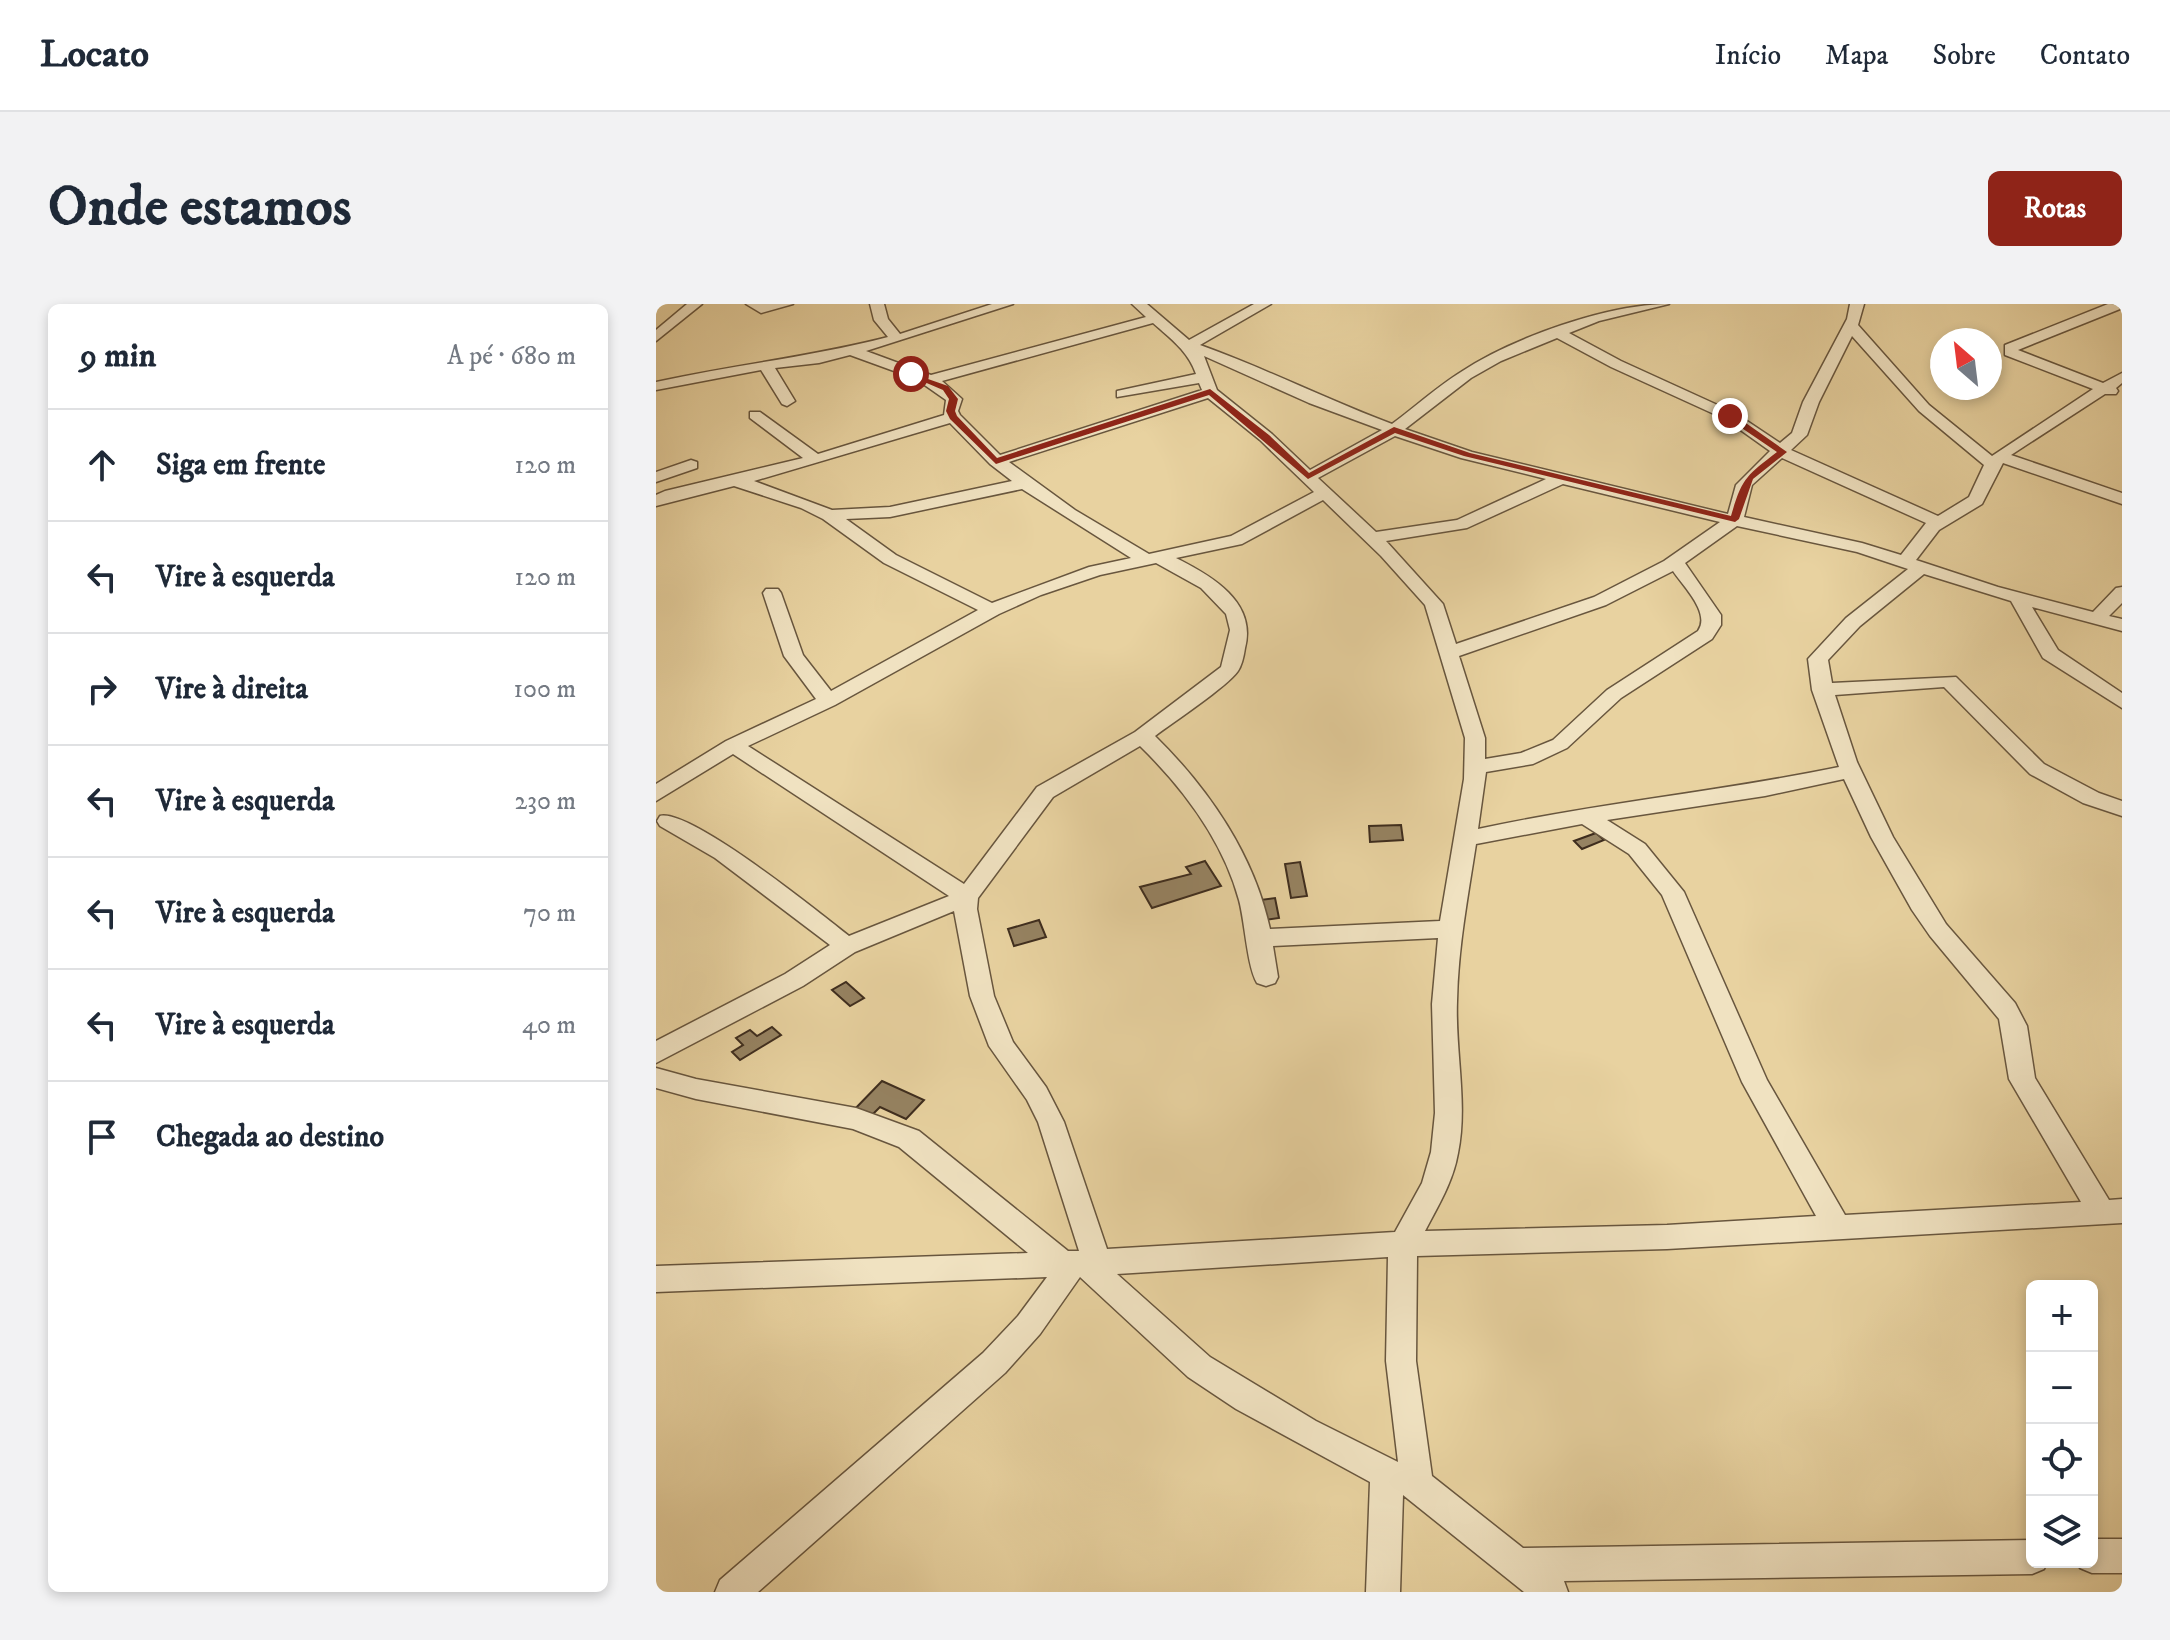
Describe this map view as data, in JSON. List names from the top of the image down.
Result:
{
  "north": "top left",
  "page": {
    "header": "Locato",
    "nav": [
      "Início",
      "Mapa",
      "Sobre",
      "Contato"
    ],
    "buttons": "Rotas",
    "title": "Onde estamos",
    "heading": ["9 min", "A pé · 680 m"],
    "list": [
      ["Siga em frente", "120 m"],
      ["Vire à esquerda", "120 m"],
      ["Vire à direita", "100 m"],
      ["Vire à esquerda", "230 m"],
      ["Vire à esquerda", "70 m"],
      ["Vire à esquerda", "40 m"],
      "Chegada ao destino"
    ],
    "map_buttons": ["+", "−"]
  }
}
